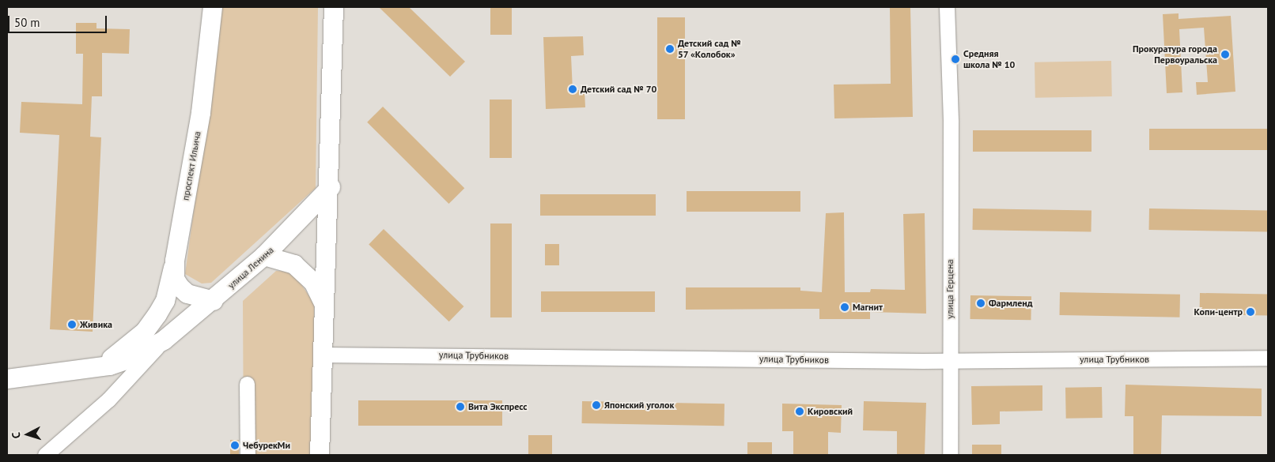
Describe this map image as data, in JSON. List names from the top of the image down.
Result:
{
  "streets": {
    "main road": ["проспект Ильича", "улица Ленина"],
    "street": ["улица Герцена", "улица Трубников"]
  },
  "crossings": [
    ["проспект Ильича", "улица Ленина"],
    ["улица Герцена", "улица Трубников"]
  ],
  "places": [
    "Детский сад № 57 «Колобок»",
    "Прокуратура города Первоуральска",
    "Средняя школа № 10",
    "Детский сад № 70",
    "Фармленд",
    "Магнит",
    "Копи-центр",
    "Живика",
    "Японский уголок",
    "Вита Экспресс",
    "Кировский",
    "ЧебурекМи"
  ],
  "scale_bar": "50 m",
  "north": "left"
}
